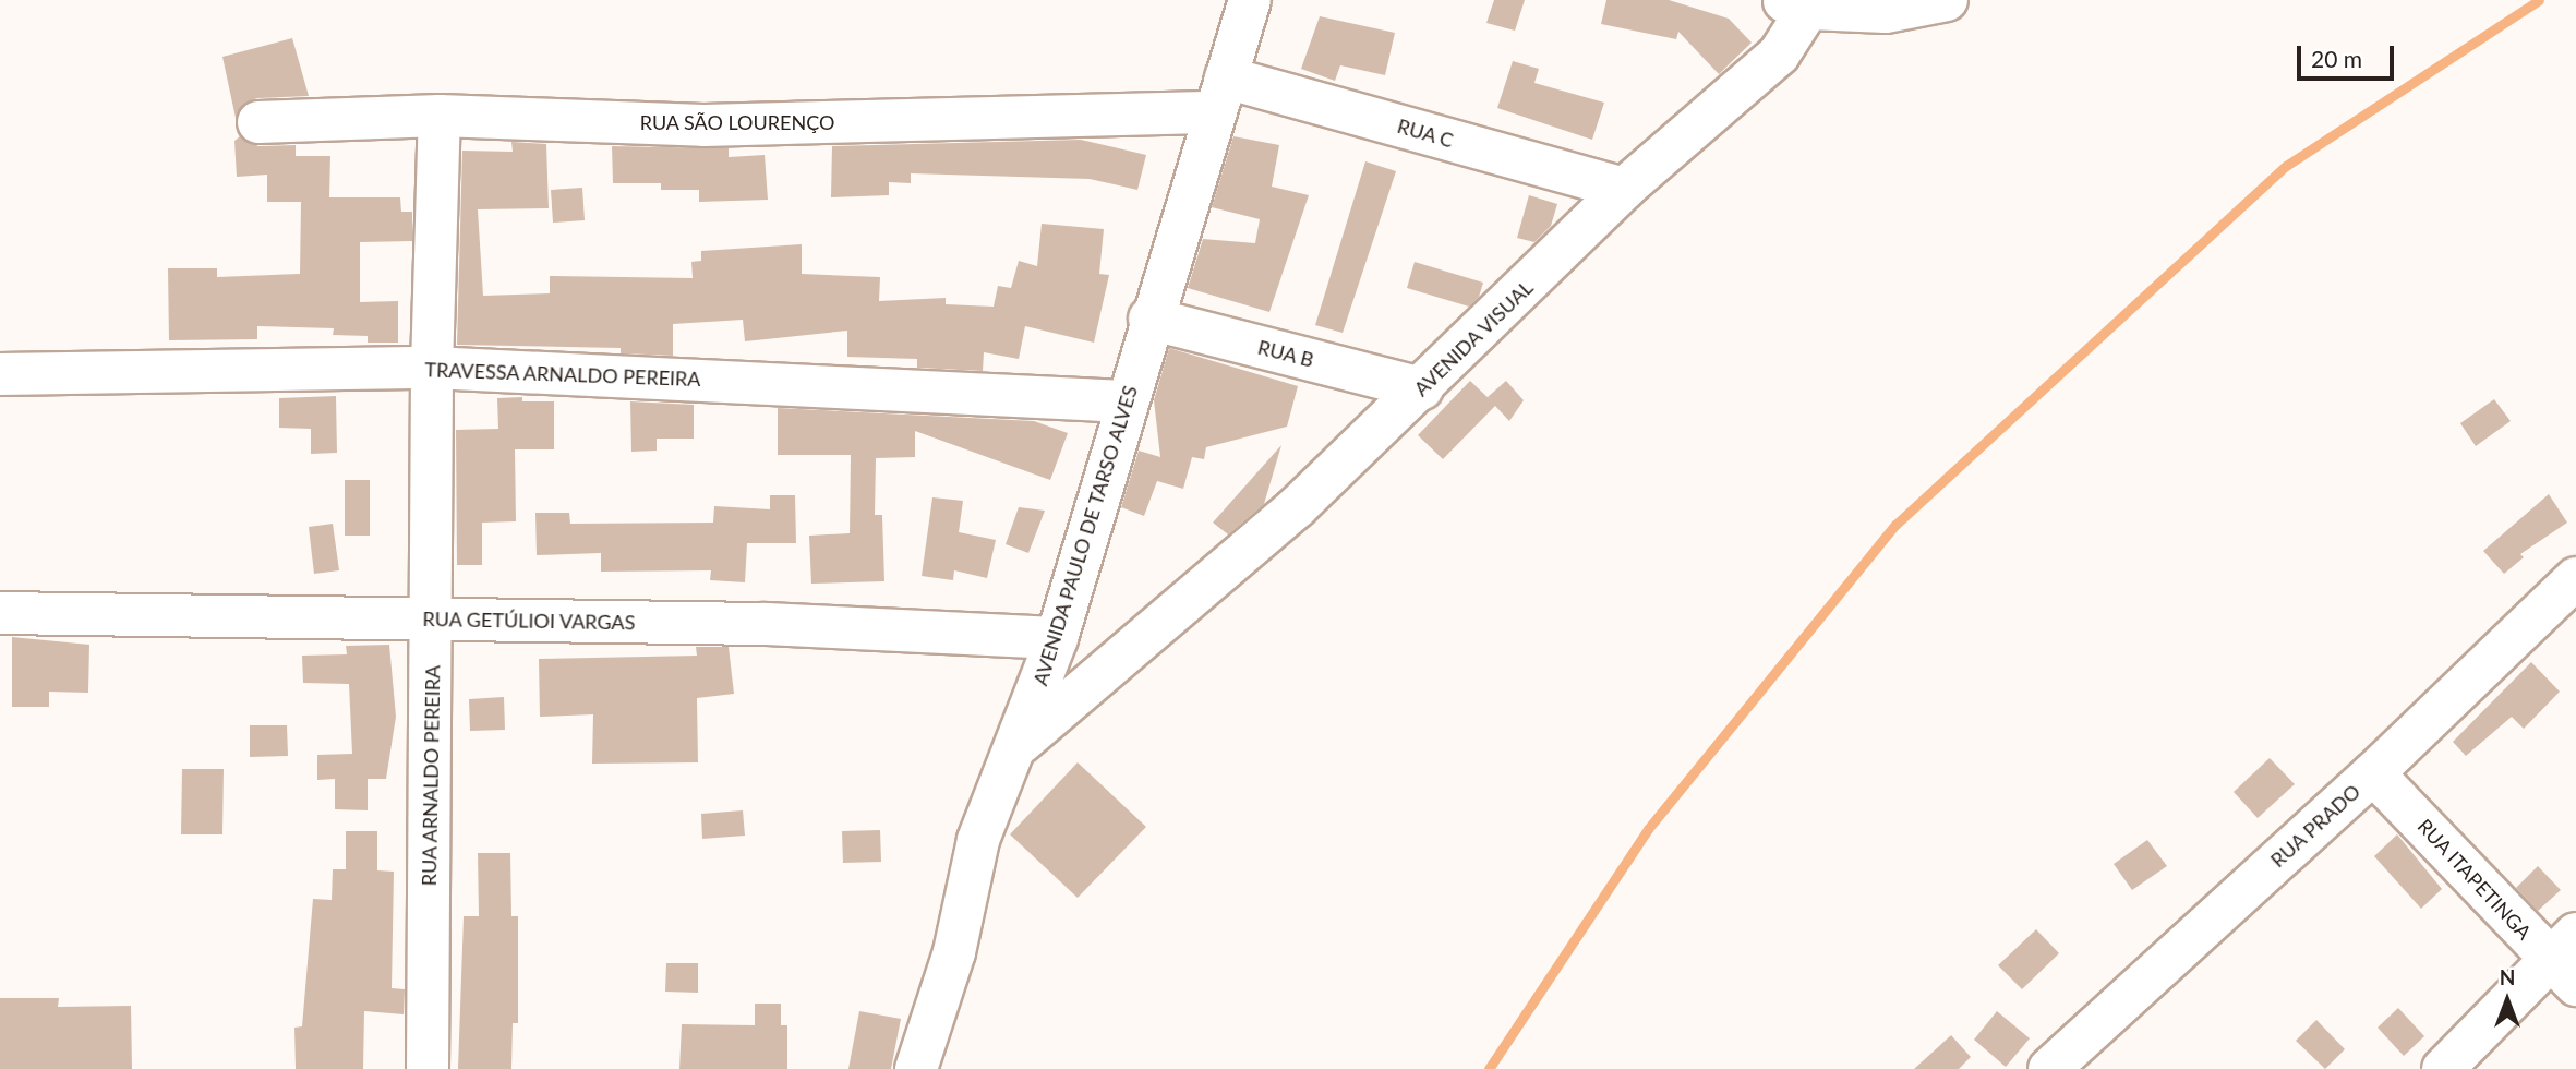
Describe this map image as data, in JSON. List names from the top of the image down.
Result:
{
  "streets": {
    "street": [
      "RUA SÃO LOURENÇO",
      "RUA C",
      "AVENIDA VISUAL",
      "RUA B",
      "TRAVESSA ARNALDO PEREIRA",
      "AVENIDA PAULO DE TARSO ALVES",
      "RUA GETÚLIOI VARGAS",
      "RUA ARNALDO PEREIRA",
      "RUA PRADO",
      "RUA ITAPETINGA"
    ]
  },
  "crossings": [
    ["RUA SÃO LOURENÇO", "RUA C"],
    ["RUA SÃO LOURENÇO", "AVENIDA PAULO DE TARSO ALVES"],
    ["RUA SÃO LOURENÇO", "RUA ARNALDO PEREIRA"],
    ["RUA C", "AVENIDA VISUAL"],
    ["RUA C", "AVENIDA PAULO DE TARSO ALVES"],
    ["AVENIDA VISUAL", "RUA B"],
    ["AVENIDA VISUAL", "AVENIDA PAULO DE TARSO ALVES"],
    ["RUA B", "AVENIDA PAULO DE TARSO ALVES"],
    ["TRAVESSA ARNALDO PEREIRA", "AVENIDA PAULO DE TARSO ALVES"],
    ["TRAVESSA ARNALDO PEREIRA", "RUA ARNALDO PEREIRA"],
    ["AVENIDA PAULO DE TARSO ALVES", "RUA GETÚLIOI VARGAS"],
    ["RUA GETÚLIOI VARGAS", "RUA ARNALDO PEREIRA"],
    ["RUA PRADO", "RUA ITAPETINGA"]
  ],
  "scale_bar": "20 m",
  "north": "top"
}
